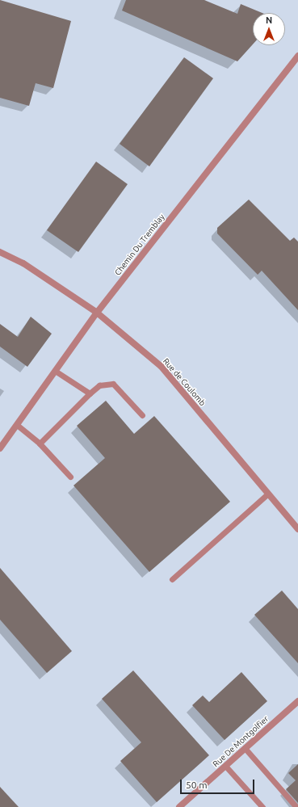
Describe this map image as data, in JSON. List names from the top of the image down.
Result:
{
  "streets": {
    "street": ["Chemin Du Tremblay", "Rue de Coulomb", "Rue De Montgolfier"]
  },
  "crossings": [
    ["Chemin Du Tremblay", "Rue de Coulomb"]
  ],
  "scale_bar": "50 m",
  "north": "top"
}
